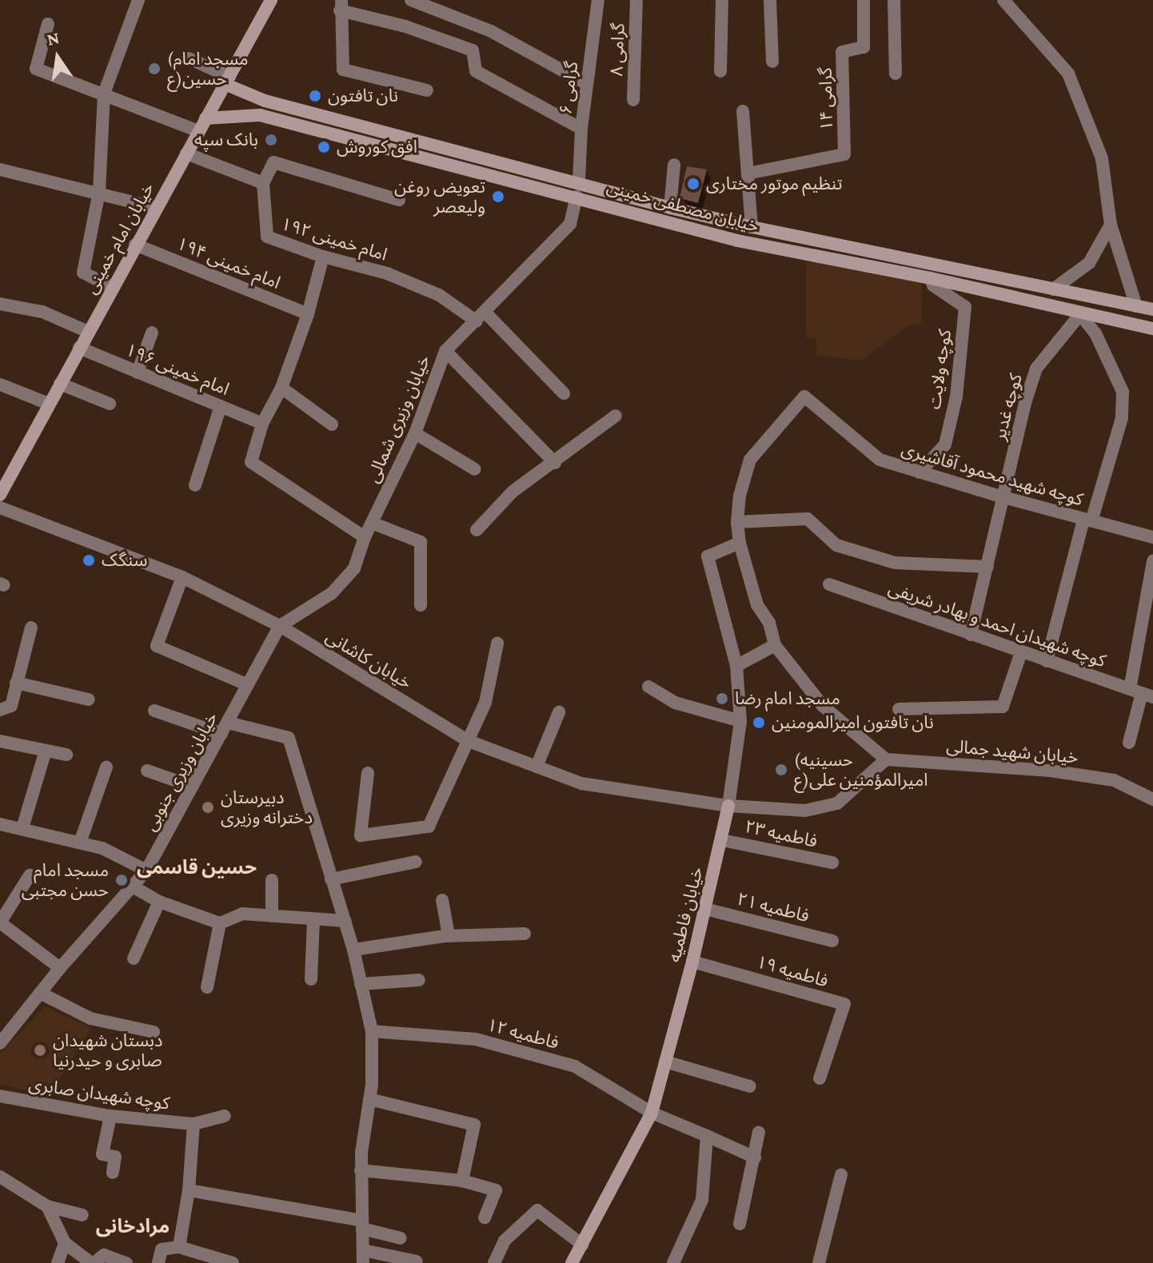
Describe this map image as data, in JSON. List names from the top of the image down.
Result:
{
  "streets": {
    "main road": ["خیابان مصطفی خمینی", "خیابان امام خمینی", "خیابان فاطمیه"],
    "street": [
      "گرامی ۸",
      "گرامی ۶",
      "گرامی ۱۴",
      "امام خمینی ۱۹۲",
      "امام خمینی ۱۹۴",
      "امام خمینی ۱۹۶",
      "کوچه ولایت",
      "کوچه غدیر",
      "خیابان وزیری شمالی",
      "کوچه شهید محمود آقاشیری",
      "کوچه شهیدان احمد و بهادر شریفی",
      "خیابان کاشانی",
      "خیابان شهید جمالی",
      "خیابان وزیری جنوبی",
      "فاطمیه ۲۳",
      "فاطمیه ۲۱",
      "فاطمیه ۱۹",
      "فاطمیه ۱۲",
      "کوچه شهیدان صابری"
    ]
  },
  "crossings": [
    ["گرامی ۶", "خیابان مصطفی خمینی"],
    ["خیابان مصطفی خمینی", "خیابان امام خمینی"],
    ["خیابان مصطفی خمینی", "کوچه ولایت"],
    ["خیابان مصطفی خمینی", "کوچه غدیر"],
    ["خیابان مصطفی خمینی", "خیابان وزیری شمالی"],
    ["خیابان امام خمینی", "امام خمینی ۱۹۴"],
    ["خیابان امام خمینی", "امام خمینی ۱۹۶"],
    ["امام خمینی ۱۹۲", "خیابان وزیری شمالی"],
    ["کوچه ولایت", "کوچه شهید محمود آقاشیری"],
    ["کوچه غدیر", "کوچه شهید محمود آقاشیری"],
    ["کوچه غدیر", "کوچه شهیدان احمد و بهادر شریفی"],
    ["خیابان وزیری شمالی", "خیابان کاشانی"],
    ["خیابان وزیری شمالی", "خیابان وزیری جنوبی"],
    ["خیابان کاشانی", "خیابان وزیری جنوبی"],
    ["خیابان کاشانی", "خیابان فاطمیه"],
    ["فاطمیه ۲۳", "خیابان فاطمیه"],
    ["فاطمیه ۲۱", "خیابان فاطمیه"],
    ["خیابان فاطمیه", "فاطمیه ۱۹"],
    ["خیابان فاطمیه", "فاطمیه ۱۲"]
  ],
  "districts": ["حسین قاسمی", "مرادخانی"],
  "places": [
    "(مسجد امام حسین(ع",
    "نان تافتون",
    "بانک سپه",
    "افق کوروش",
    "تنظیم موتور مختاری",
    "تعویض روغن ولیعصر",
    "سنگک",
    "مسجد امام رضا",
    "نان تافتون امیرالمومنین",
    "(حسینیه امیرالمؤمنین علی(ع",
    "دبیرستان دخترانه وزیری",
    "مسجد امام حسن مجتبی",
    "دبستان شهیدان صابری و حیدرنیا"
  ],
  "north": "top"
}
